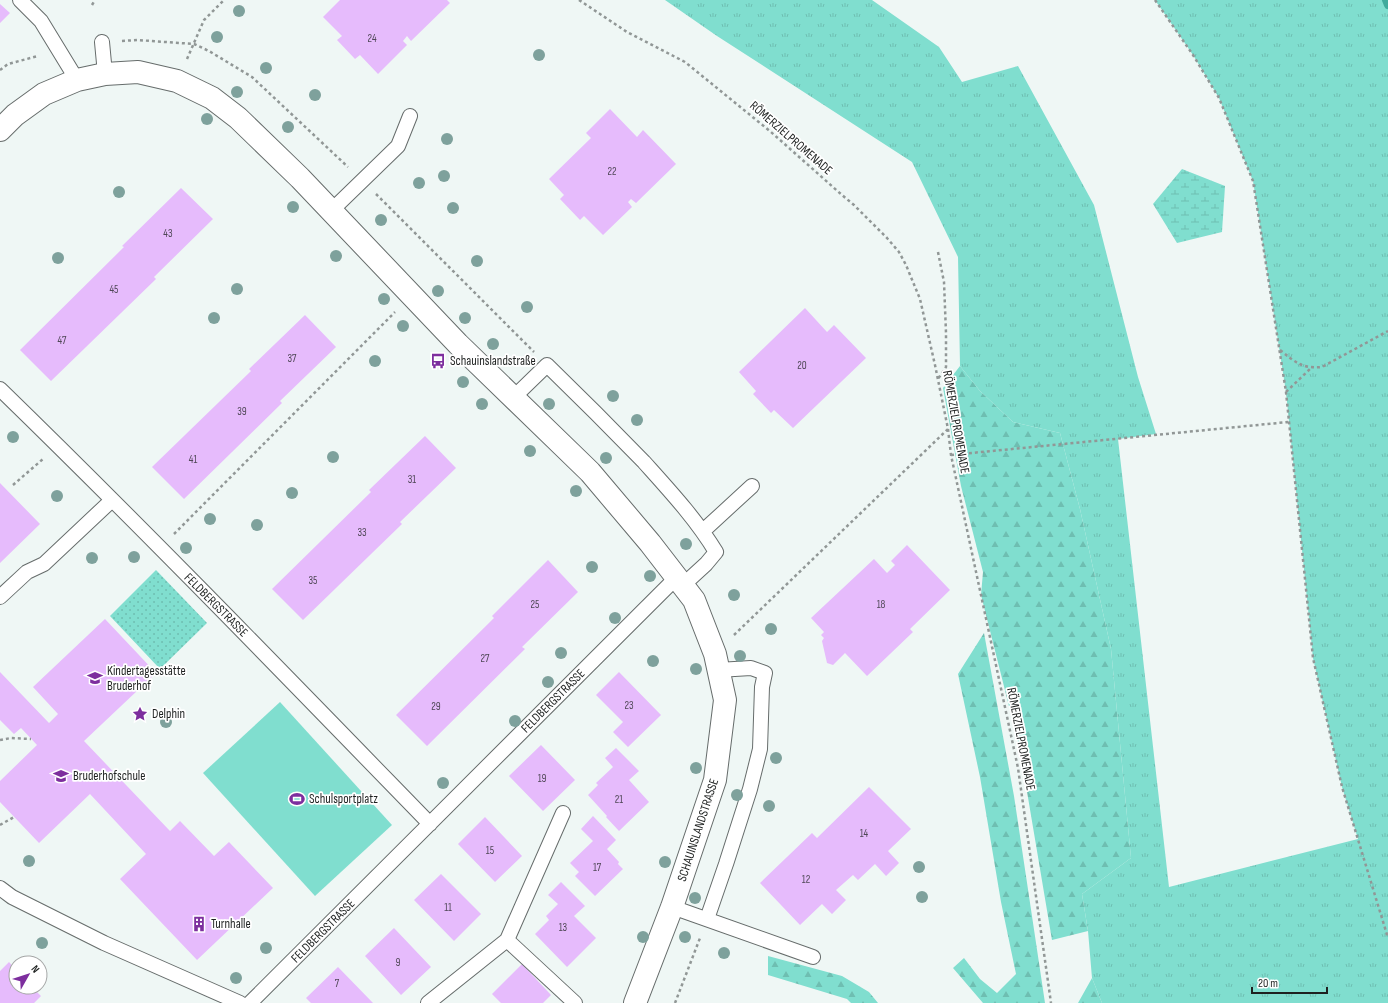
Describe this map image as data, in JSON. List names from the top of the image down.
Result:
{
  "streets": {
    "street": ["SCHAUINSLANDSTRASSE"],
    "lane": ["FELDBERGSTRASSE"],
    "path": ["RÖMERZIELPROMENADE"]
  },
  "crossings": [
    ["FELDBERGSTRASSE", "SCHAUINSLANDSTRASSE"]
  ],
  "places": {
    "bus stop": ["Schauinslandstraße"],
    "school or university": ["Kindertagesstätte Bruderhof", "Bruderhofschule"],
    "place": ["Delphin"],
    "sports": ["Schulsportplatz"],
    "building": ["Turnhalle"]
  },
  "house_numbers": [
    "24",
    "22",
    "43",
    "45",
    "47",
    "37",
    "20",
    "39",
    "41",
    "31",
    "33",
    "35",
    "25",
    "18",
    "27",
    "23",
    "29",
    "19",
    "21",
    "14",
    "15",
    "17",
    "12",
    "11",
    "13",
    "9",
    "7"
  ],
  "scale_bar": "20 m",
  "north": "top right"
}
